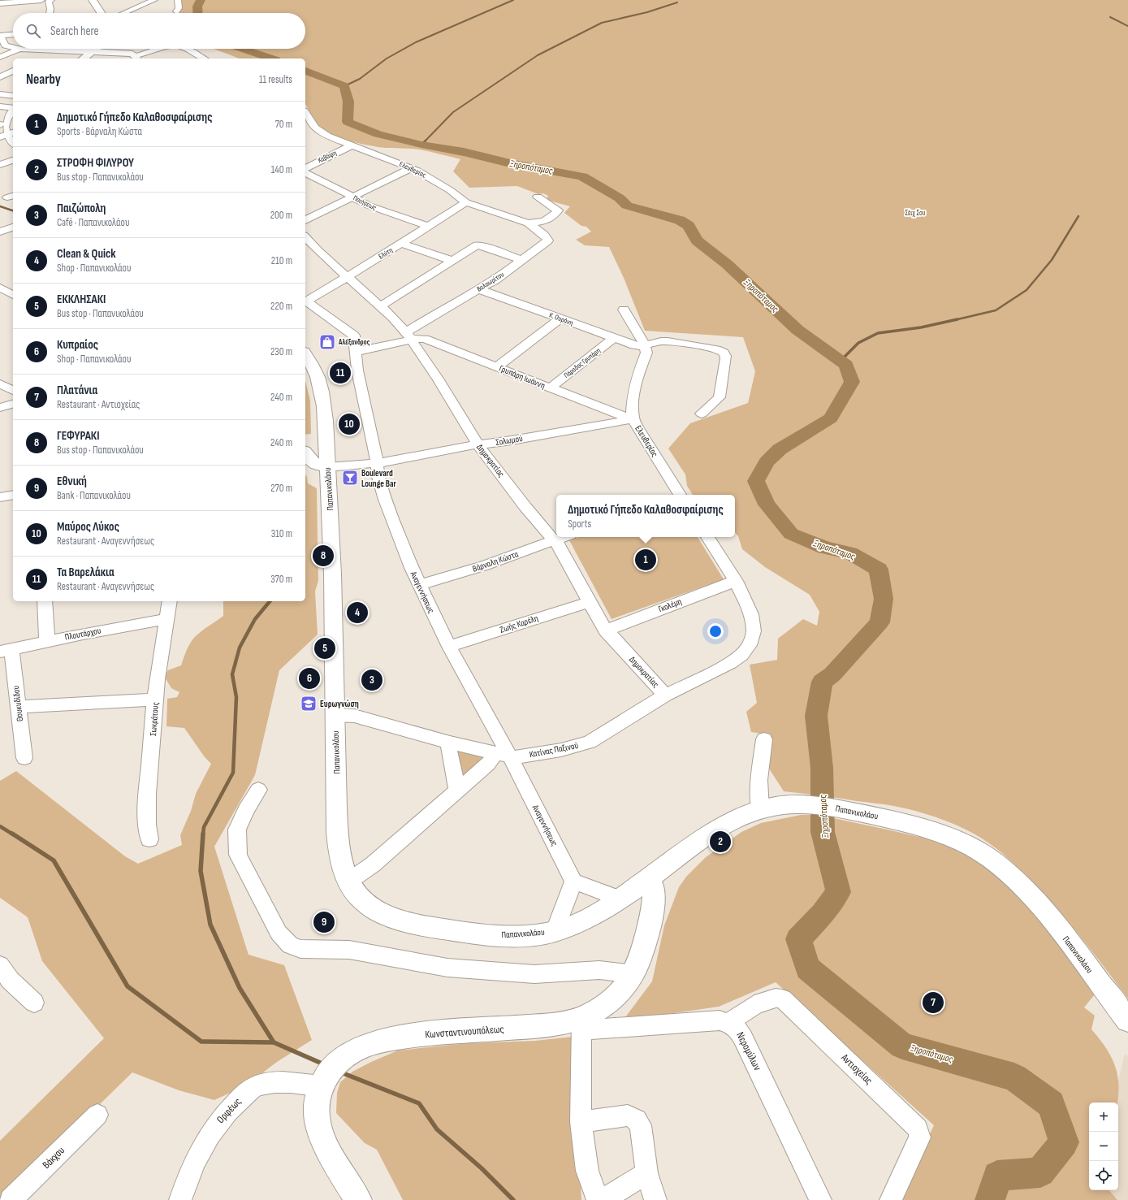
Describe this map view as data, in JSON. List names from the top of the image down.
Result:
{
  "streets": {
    "main road": ["Παπανικολάου", "Κωνσταντινουπόλεως"],
    "street": [
      "Καβάφη",
      "Ελευθερίας",
      "Ποιήσεως",
      "Ελύτη",
      "Βαλαωρίτου",
      "Κ. Ουράνη",
      "Πάροδος Γρυπάρη",
      "Γρυπάρη Ιωάννη",
      "Σολωμού",
      "Δημοκρατίας",
      "Βάρναλη Κώστα",
      "Αναγεννήσεως",
      "Γκολέμη",
      "Ζωής Καρέλη",
      "Πλουτάρχου",
      "Θουκυδίδου",
      "Σωκράτους",
      "Κατίνας Παξινού",
      "Νερομύλων",
      "Αντιοχείας",
      "Ορφέως",
      "Βάκχου"
    ]
  },
  "crossings": [
    ["Καβάφη", "Ελευθερίας"],
    ["Ελευθερίας", "Ελύτη"],
    ["Ελευθερίας", "Βαλαωρίτου"],
    ["Ελευθερίας", "Κ. Ουράνη"],
    ["Ελευθερίας", "Γρυπάρη Ιωάννη"],
    ["Ελευθερίας", "Σολωμού"],
    ["Ποιήσεως", "Ελύτη"],
    ["Ελύτη", "Δημοκρατίας"],
    ["Βαλαωρίτου", "Κ. Ουράνη"],
    ["Βαλαωρίτου", "Γρυπάρη Ιωάννη"],
    ["Βαλαωρίτου", "Δημοκρατίας"],
    ["Κ. Ουράνη", "Πάροδος Γρυπάρη"],
    ["Πάροδος Γρυπάρη", "Γρυπάρη Ιωάννη"],
    ["Γρυπάρη Ιωάννη", "Σολωμού"],
    ["Γρυπάρη Ιωάννη", "Δημοκρατίας"],
    ["Σολωμού", "Δημοκρατίας"],
    ["Σολωμού", "Παπανικολάου"],
    ["Σολωμού", "Αναγεννήσεως"],
    ["Δημοκρατίας", "Βάρναλη Κώστα"],
    ["Δημοκρατίας", "Γκολέμη"],
    ["Δημοκρατίας", "Ζωής Καρέλη"],
    ["Δημοκρατίας", "Κατίνας Παξινού"],
    ["Παπανικολάου", "Κατίνας Παξινού"],
    ["Παπανικολάου", "Κωνσταντινουπόλεως"],
    ["Βάρναλη Κώστα", "Αναγεννήσεως"],
    ["Αναγεννήσεως", "Ζωής Καρέλη"],
    ["Αναγεννήσεως", "Κατίνας Παξινού"],
    ["Γκολέμη", "Κατίνας Παξινού"],
    ["Πλουτάρχου", "Θουκυδίδου"],
    ["Πλουτάρχου", "Σωκράτους"],
    ["Κωνσταντινουπόλεως", "Νερομύλων"],
    ["Κωνσταντινουπόλεως", "Ορφέως"],
    ["Νερομύλων", "Αντιοχείας"]
  ],
  "water": ["Ξηροπόταμος"],
  "parks": ["Σέιχ Σου"],
  "places": {
    "shop": ["Αλέξανδρος"],
    "bar": ["Boulevard Lounge Bar"],
    "school or university": ["Ευρωγνώση"]
  },
  "page": {
    "search": "Search here",
    "heading": ["Nearby", "11 results"],
    "list": [
      {
        "mark": "1",
        "name": "Δημοτικό Γήπεδο Καλαθοσφαίρισης",
        "note": "Sports · Βάρναλη Κώστα",
        "value": "70 m"
      },
      {
        "mark": "2",
        "name": "ΣΤΡΟΦΗ ΦΙΛΥΡΟΥ",
        "note": "Bus stop · Παπανικολάου",
        "value": "140 m"
      },
      {
        "mark": "3",
        "name": "Παιζώπολη",
        "note": "Café · Παπανικολάου",
        "value": "200 m"
      },
      {
        "mark": "4",
        "name": "Clean & Quick",
        "note": "Shop · Παπανικολάου",
        "value": "210 m"
      },
      {
        "mark": "5",
        "name": "ΕΚΚΛΗΣΑΚΙ",
        "note": "Bus stop · Παπανικολάου",
        "value": "220 m"
      },
      {
        "mark": "6",
        "name": "Κυπραίος",
        "note": "Shop · Παπανικολάου",
        "value": "230 m"
      },
      {
        "mark": "7",
        "name": "Πλατάνια",
        "note": "Restaurant · Αντιοχείας",
        "value": "240 m"
      },
      {
        "mark": "8",
        "name": "ΓΕΦΥΡΑΚΙ",
        "note": "Bus stop · Παπανικολάου",
        "value": "240 m"
      },
      {
        "mark": "9",
        "name": "Εθνική",
        "note": "Bank · Παπανικολάου",
        "value": "270 m"
      },
      {
        "mark": "10",
        "name": "Μαύρος Λύκος",
        "note": "Restaurant · Αναγεννήσεως",
        "value": "310 m"
      },
      {
        "mark": "11",
        "name": "Τα Βαρελάκια",
        "note": "Restaurant · Αναγεννήσεως",
        "value": "370 m"
      }
    ],
    "pins": [
      "11",
      "10",
      "8",
      "1",
      "4",
      "5",
      "6",
      "3",
      "2",
      "9",
      "7"
    ],
    "popup": ["Δημοτικό Γήπεδο Καλαθοσφαίρισης", "Sports"],
    "map_buttons": ["+", "−"]
  }
}
